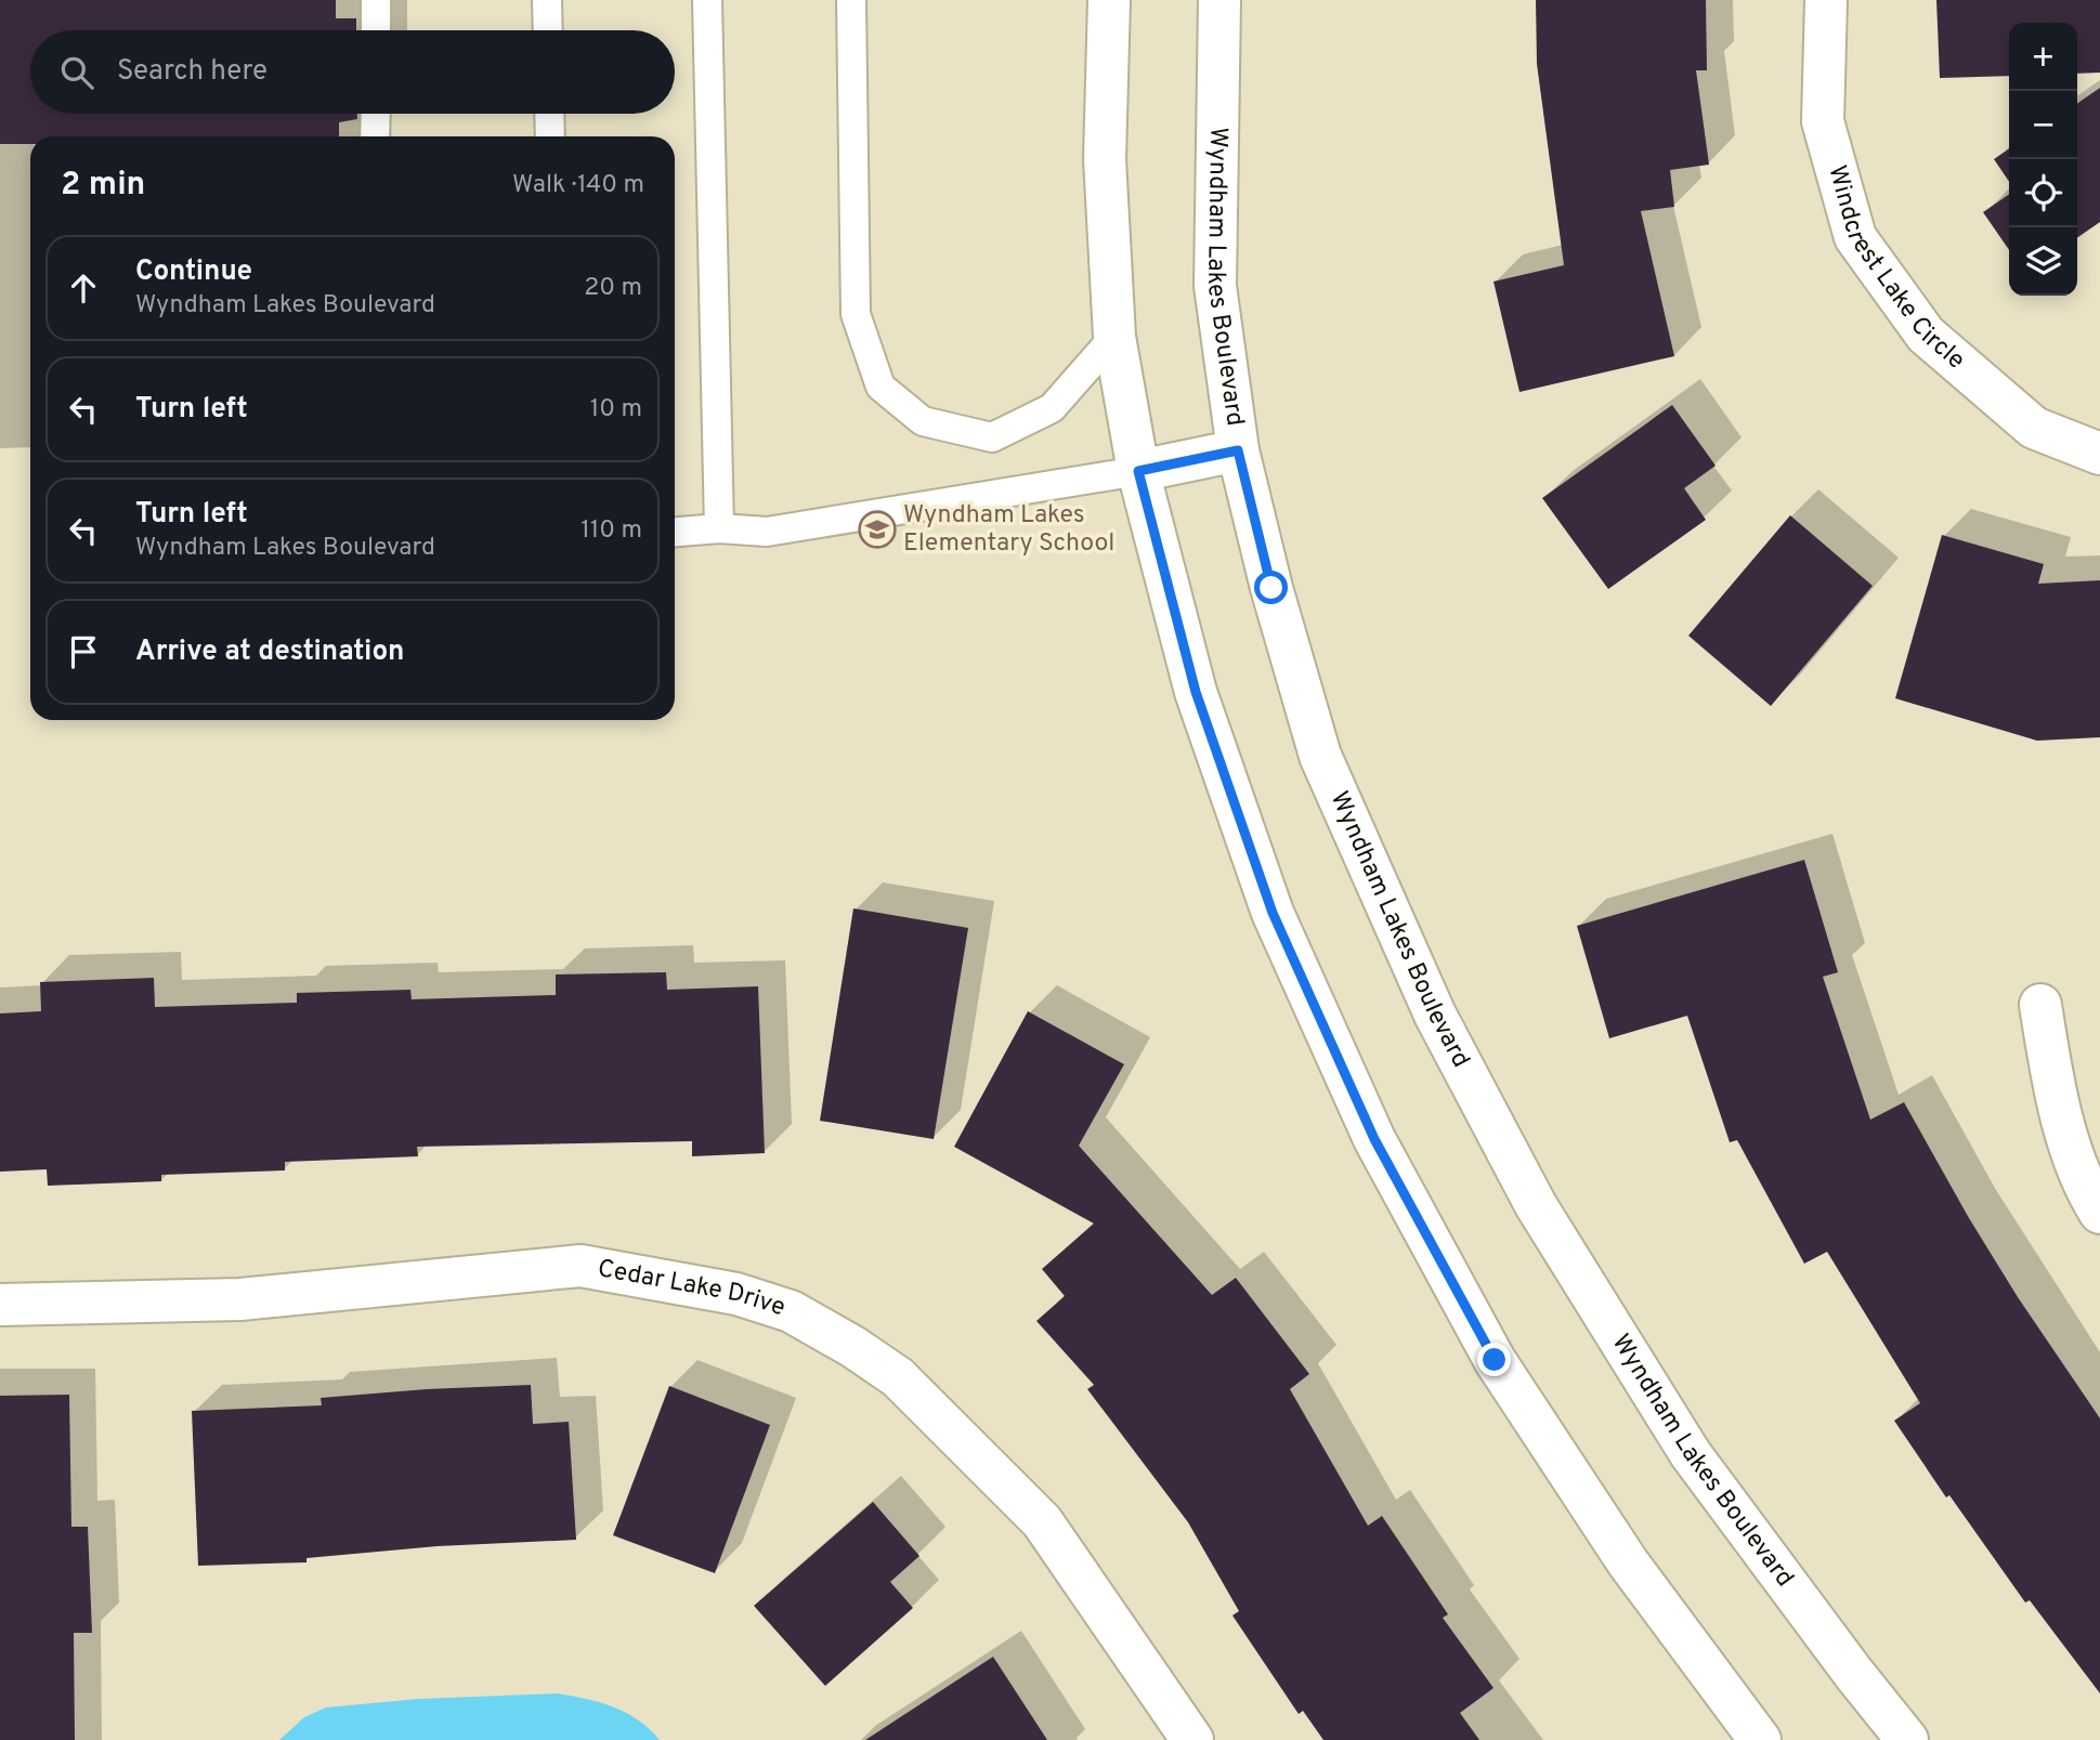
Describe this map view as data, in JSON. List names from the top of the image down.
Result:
{
  "streets": {
    "street": ["Windcrest Lake Circle", "Wyndham Lakes Boulevard", "Cedar Lake Drive"]
  },
  "places": {
    "school or university": ["Wyndham Lakes Elementary School"]
  },
  "page": {
    "map_buttons": ["+", "−"],
    "search": "Search here",
    "heading": ["2 min", "Walk · 140 m"],
    "list": [
      ["Continue", "Wyndham Lakes Boulevard", "20 m"],
      ["Turn left", "10 m"],
      ["Turn left", "Wyndham Lakes Boulevard", "110 m"],
      "Arrive at destination"
    ]
  }
}
